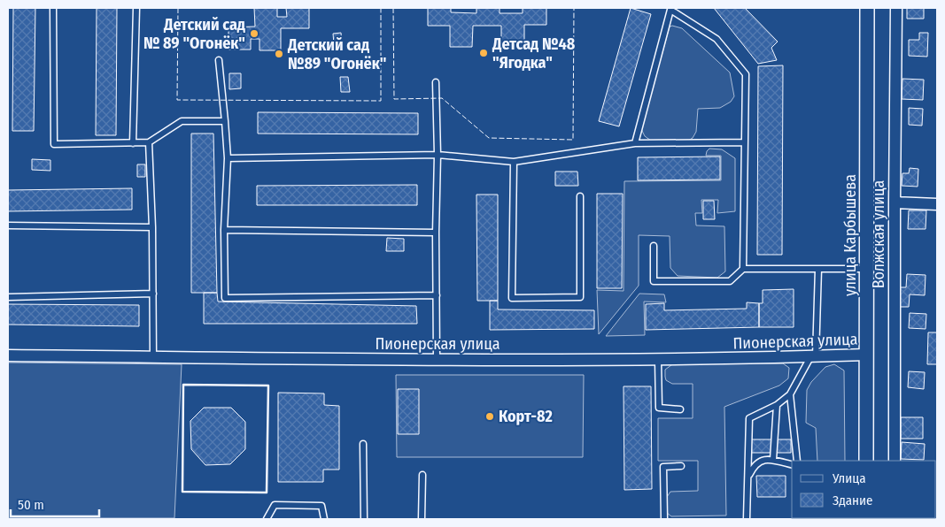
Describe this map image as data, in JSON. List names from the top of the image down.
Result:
{
  "streets": {
    "street": ["Волжская улица", "улица Карбышева", "Пионерская улица"]
  },
  "crossings": [
    ["улица Карбышева", "Пионерская улица"]
  ],
  "places": [
    "Детский сад № 89 \"Огонёк\"",
    "Детсад №48 \"Ягодка\"",
    "Детский сад №89 \"Огонёк\"",
    "Корт-82"
  ],
  "legend": ["Улица", "Здание"],
  "scale_bar": "50 m"
}
